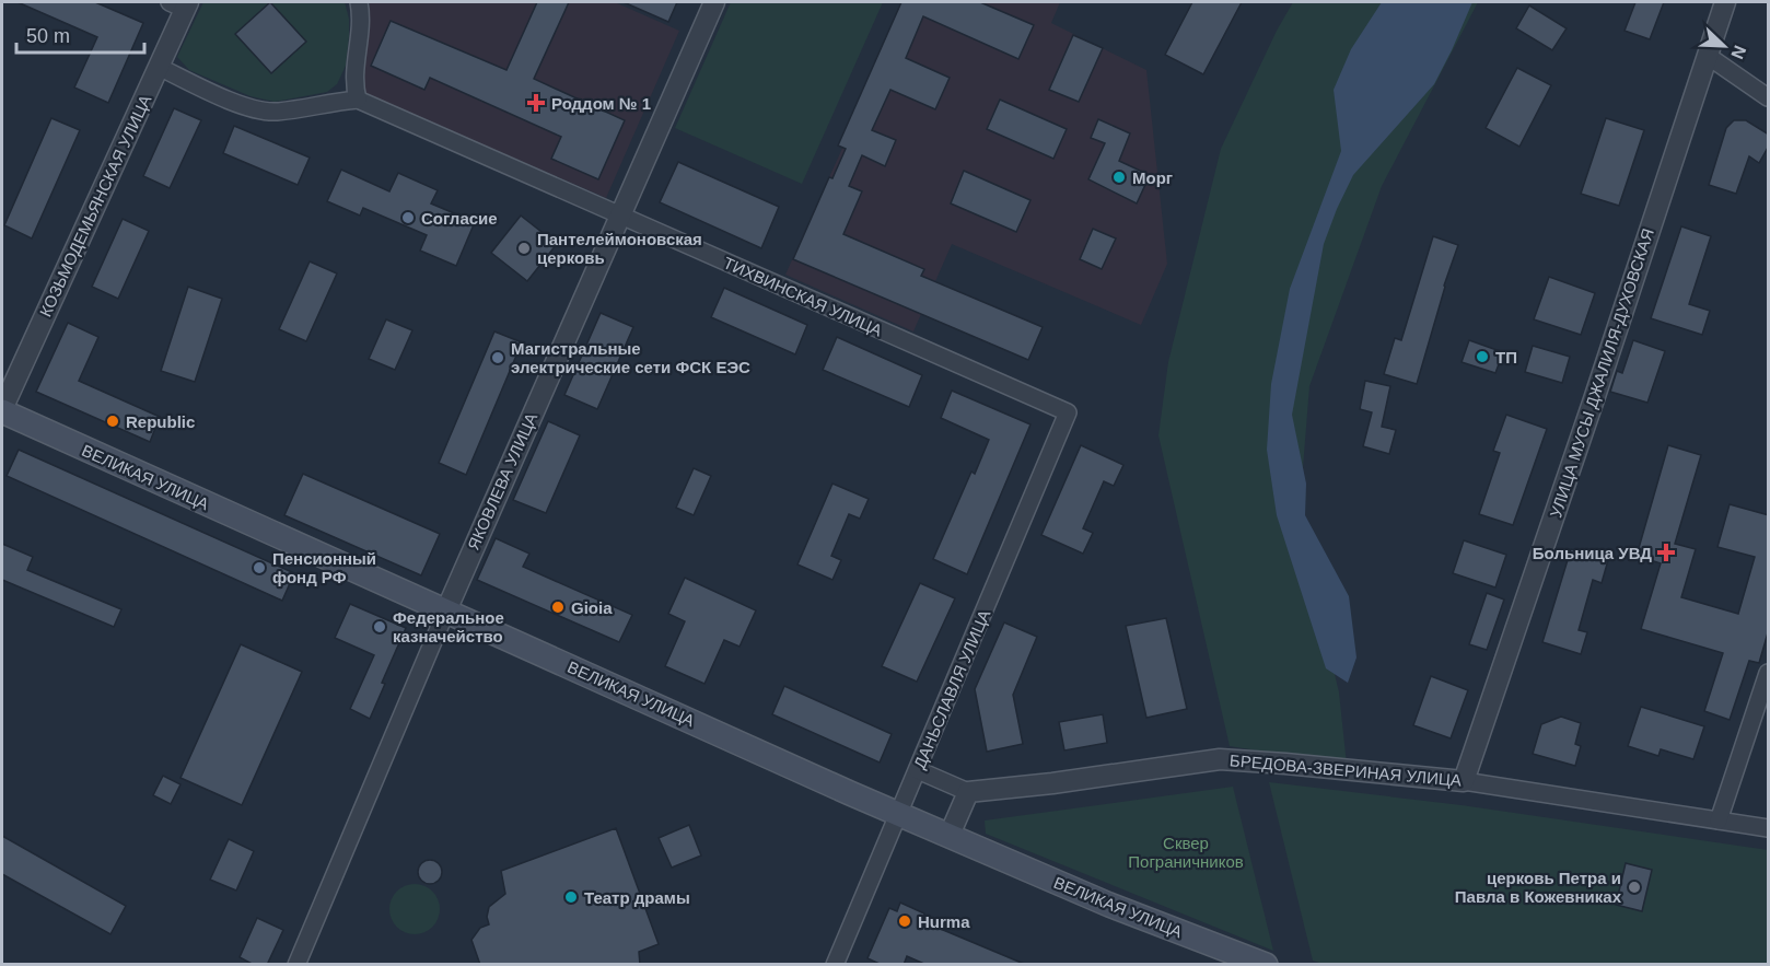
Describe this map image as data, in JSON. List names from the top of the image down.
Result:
{
  "streets": {
    "main road": ["ВЕЛИКАЯ УЛИЦА"],
    "street": [
      "КОЗЬМОДЕМЬЯНСКАЯ УЛИЦА",
      "ТИХВИНСКАЯ УЛИЦА",
      "УЛИЦА МУСЫ ДЖАЛИЛЯ-ДУХОВСКАЯ",
      "ЯКОВЛЕВА УЛИЦА",
      "ДАНЬСЛАВЛЯ УЛИЦА",
      "БРЕДОВА-ЗВЕРИНАЯ УЛИЦА"
    ]
  },
  "crossings": [
    ["КОЗЬМОДЕМЬЯНСКАЯ УЛИЦА", "ТИХВИНСКАЯ УЛИЦА"],
    ["КОЗЬМОДЕМЬЯНСКАЯ УЛИЦА", "ВЕЛИКАЯ УЛИЦА"],
    ["ТИХВИНСКАЯ УЛИЦА", "ЯКОВЛЕВА УЛИЦА"],
    ["ТИХВИНСКАЯ УЛИЦА", "ДАНЬСЛАВЛЯ УЛИЦА"],
    ["УЛИЦА МУСЫ ДЖАЛИЛЯ-ДУХОВСКАЯ", "БРЕДОВА-ЗВЕРИНАЯ УЛИЦА"],
    ["ВЕЛИКАЯ УЛИЦА", "ЯКОВЛЕВА УЛИЦА"],
    ["ВЕЛИКАЯ УЛИЦА", "ДАНЬСЛАВЛЯ УЛИЦА"]
  ],
  "parks": ["Сквер Пограничников"],
  "places": {
    "health": ["Роддом № 1", "Больница УВД"],
    "other": [
      "Морг",
      "Согласие",
      "Пантелеймоновская церковь",
      "ТП",
      "Магистральные электрические сети ФСК ЕЭС",
      "Republic",
      "Пенсионный фонд РФ",
      "Gioia",
      "Федеральное казначейство",
      "церковь Петра и Павла в Кожевниках",
      "Театр драмы",
      "Hurma"
    ]
  },
  "scale_bar": "50 m",
  "north": "bottom right"
}
